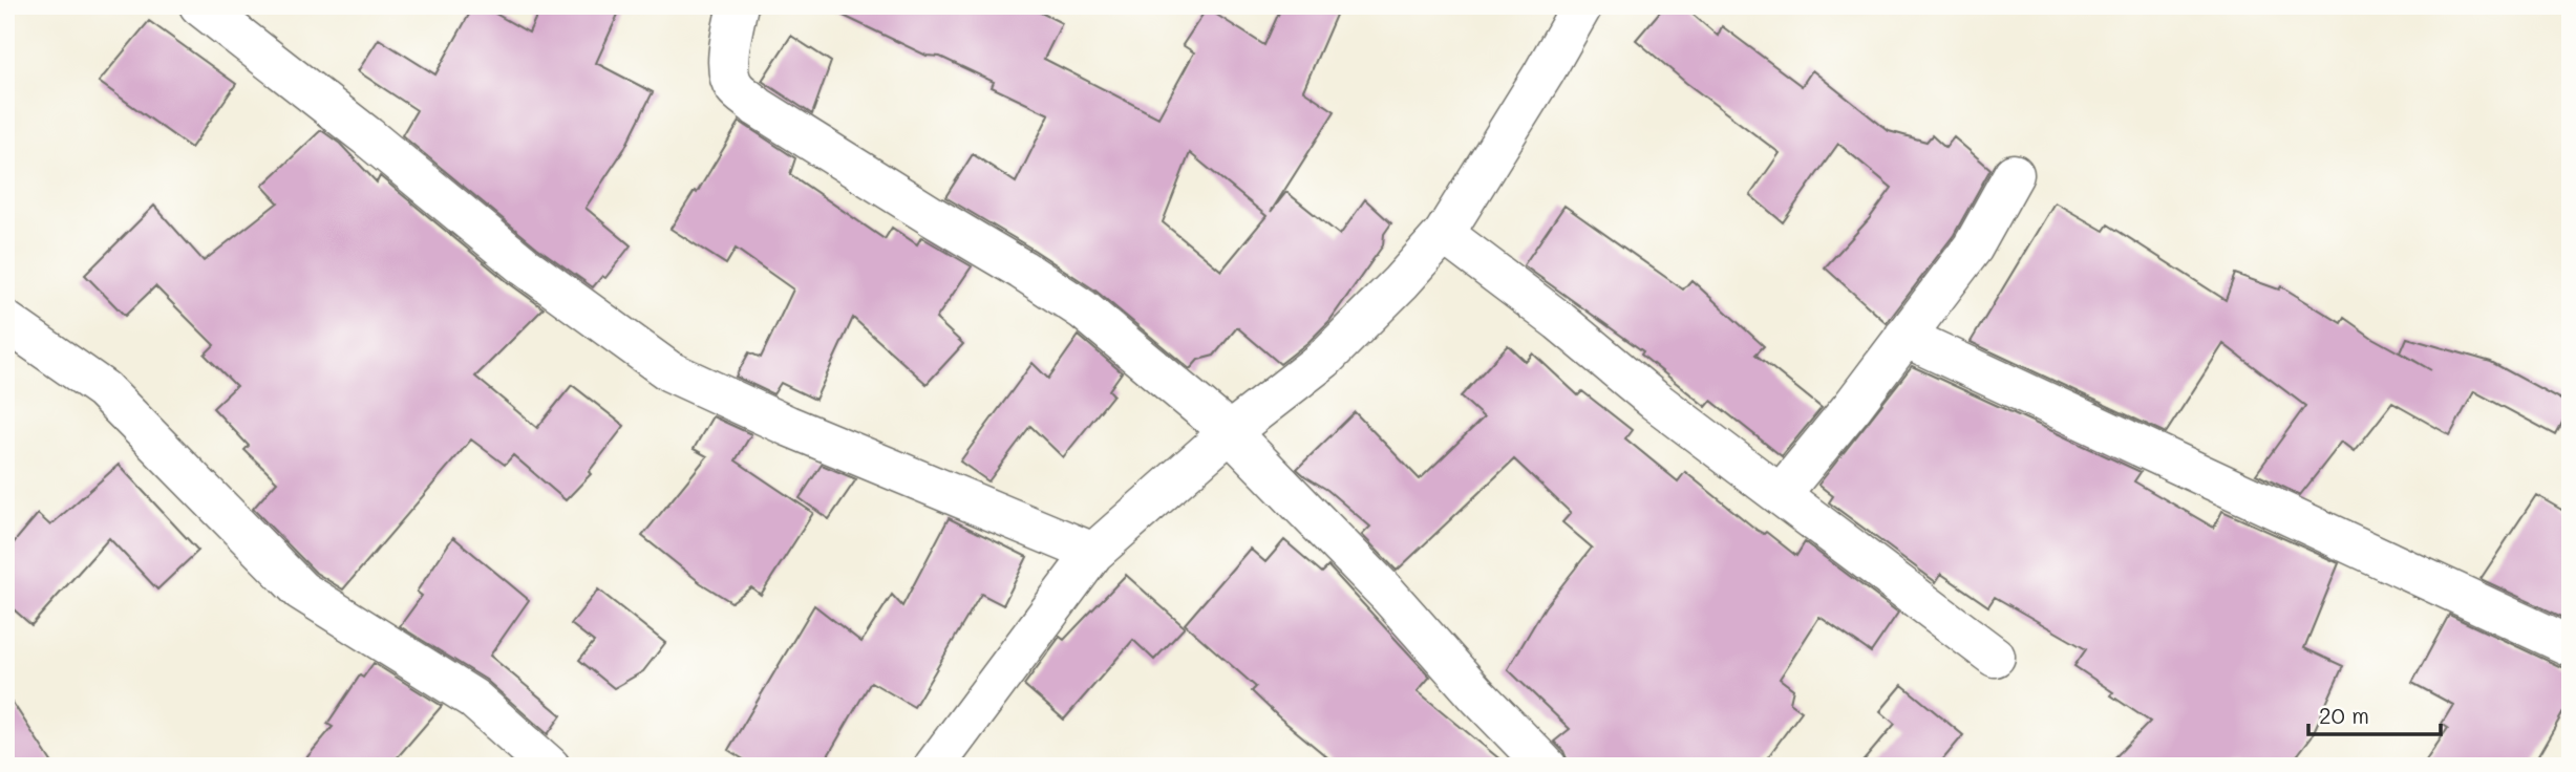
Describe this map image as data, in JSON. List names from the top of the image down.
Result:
{
  "scale_bar": "20 m"
}
